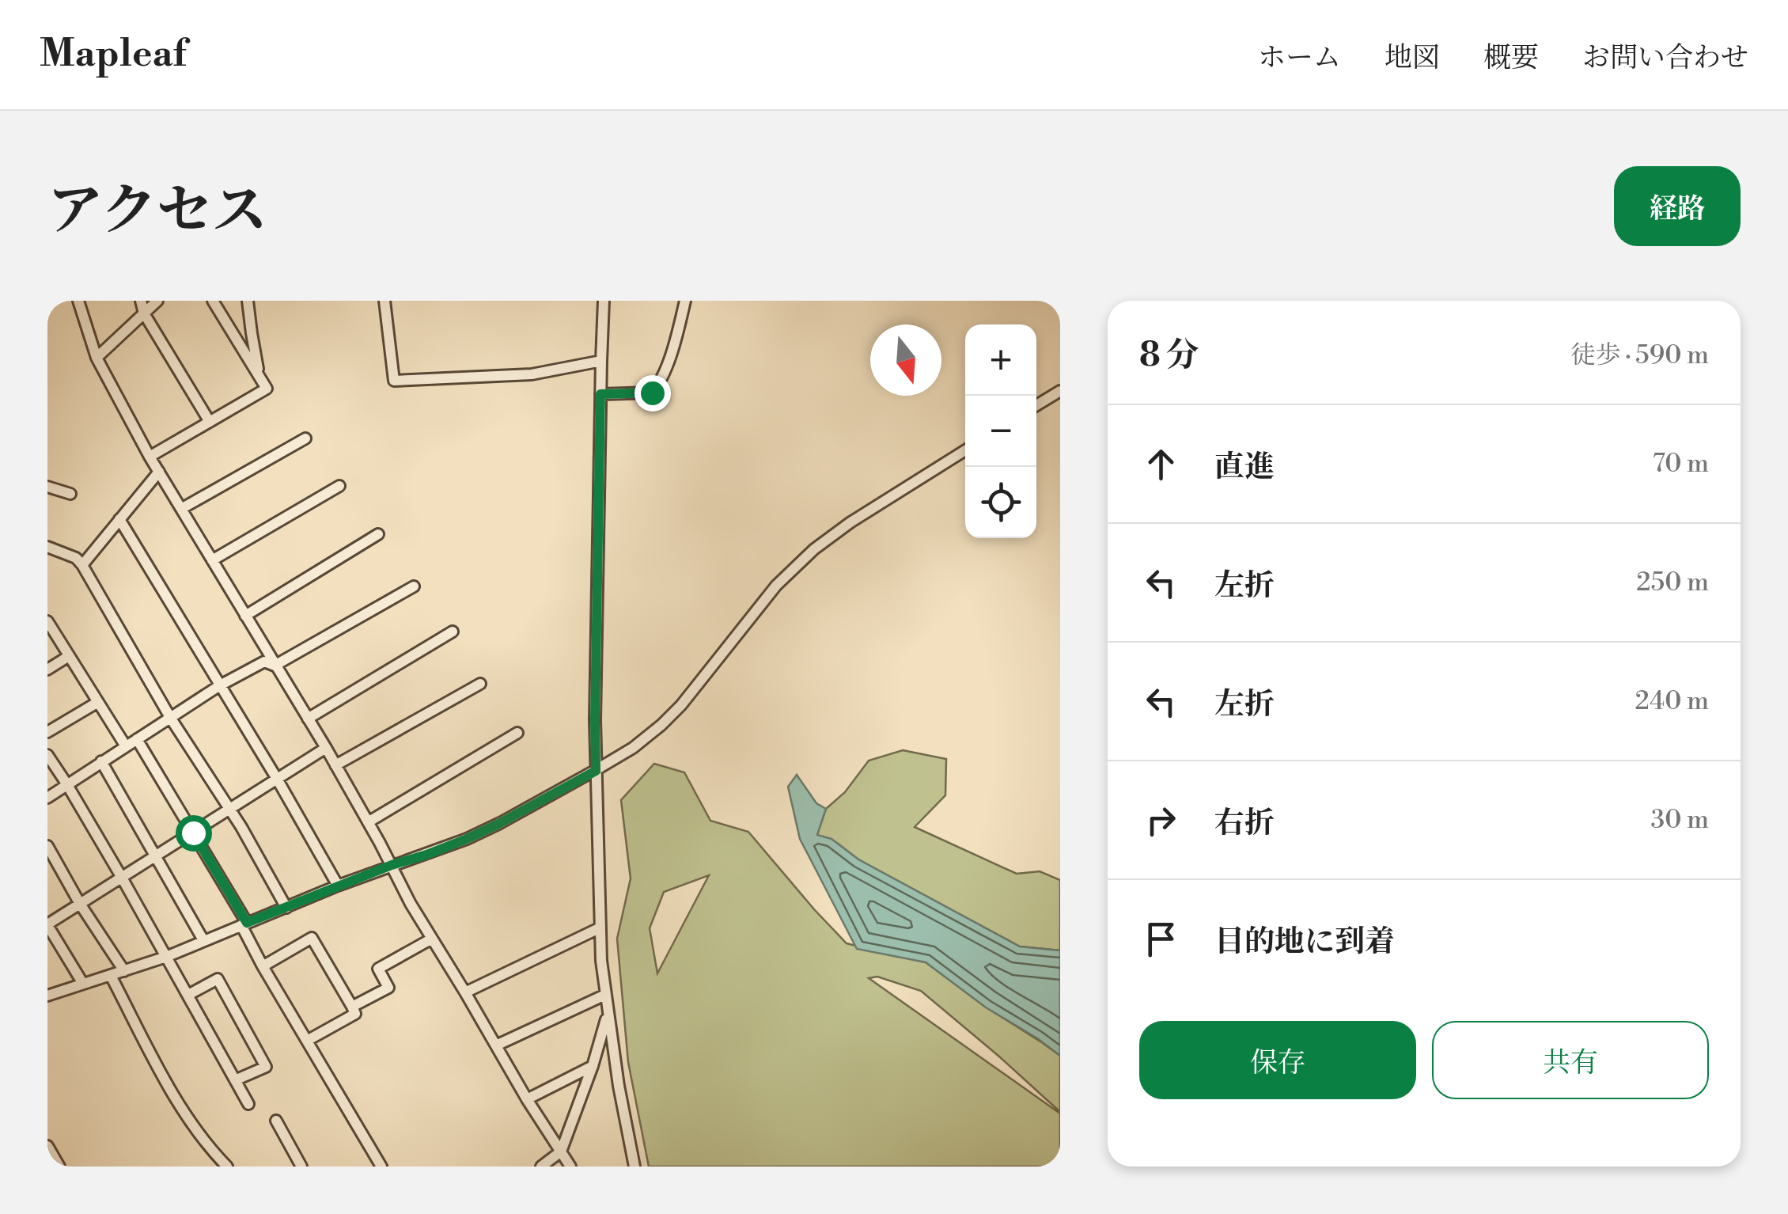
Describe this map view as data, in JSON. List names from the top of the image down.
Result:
{
  "north": "bottom",
  "page": {
    "header": "Mapleaf",
    "nav": [
      "ホーム",
      "地図",
      "概要",
      "お問い合わせ"
    ],
    "title": "アクセス",
    "buttons": [
      "経路",
      ["保存", "共有"]
    ],
    "heading": ["8 分", "徒歩 · 590 m"],
    "map_buttons": ["+", "−"],
    "list": [
      ["直進", "70 m"],
      ["左折", "250 m"],
      ["左折", "240 m"],
      ["右折", "30 m"],
      "目的地に到着"
    ]
  }
}
